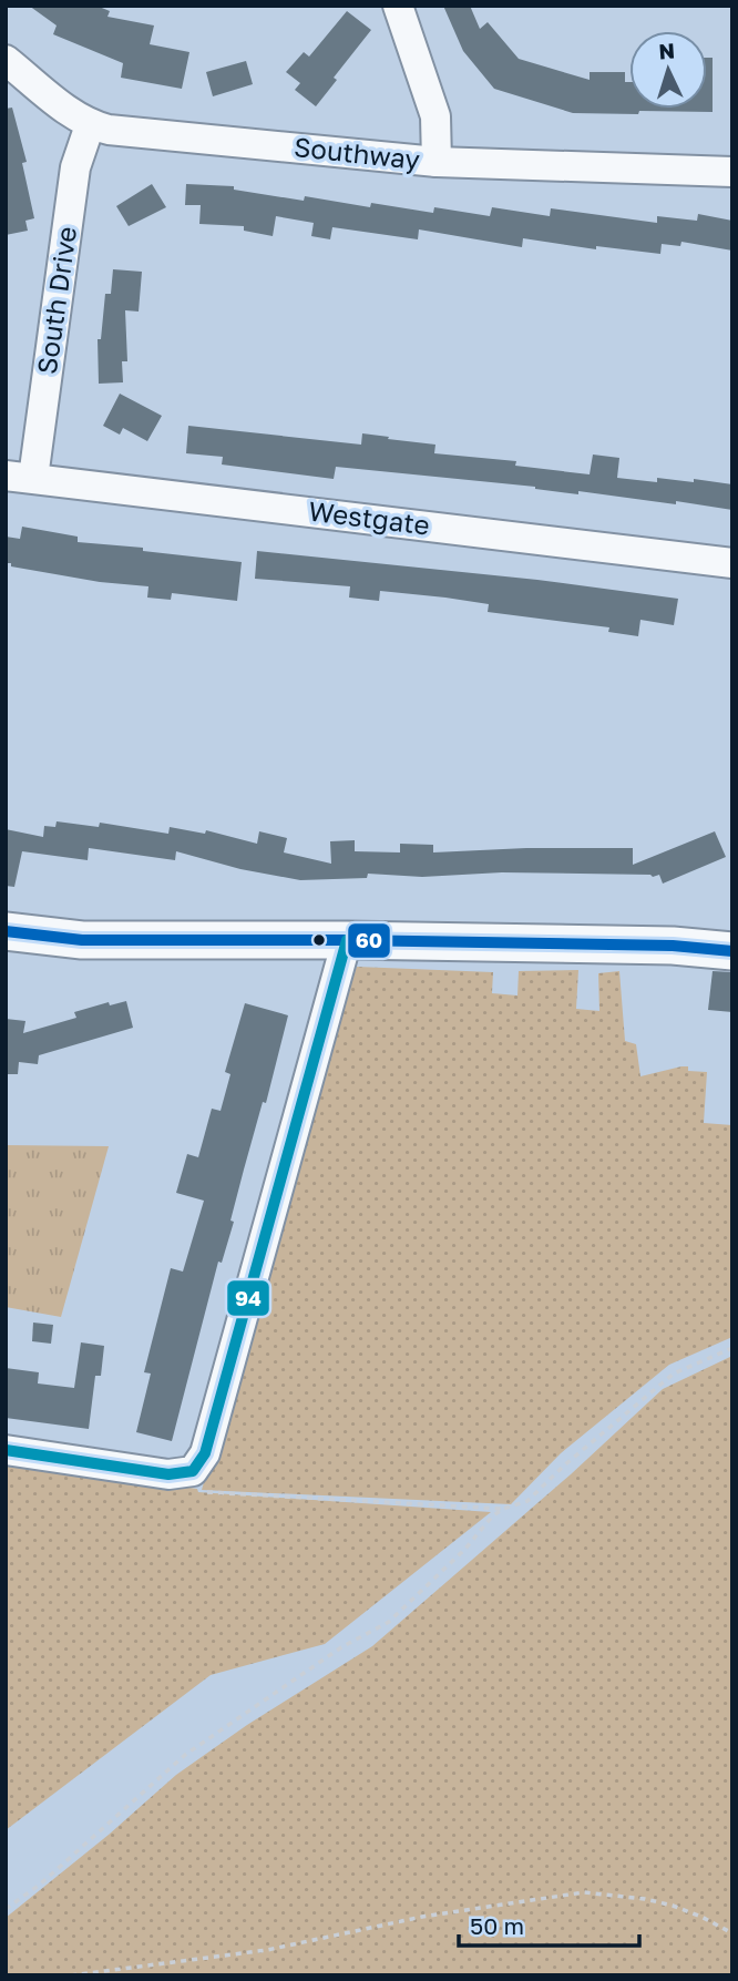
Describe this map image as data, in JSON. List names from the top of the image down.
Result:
{
  "streets": {
    "street": ["Southway", "South Drive", "Westgate"]
  },
  "crossings": [
    ["Southway", "South Drive"],
    ["South Drive", "Westgate"]
  ],
  "lines": ["transit line 60", "transit line 94"],
  "scale_bar": "50 m",
  "north": "top"
}
